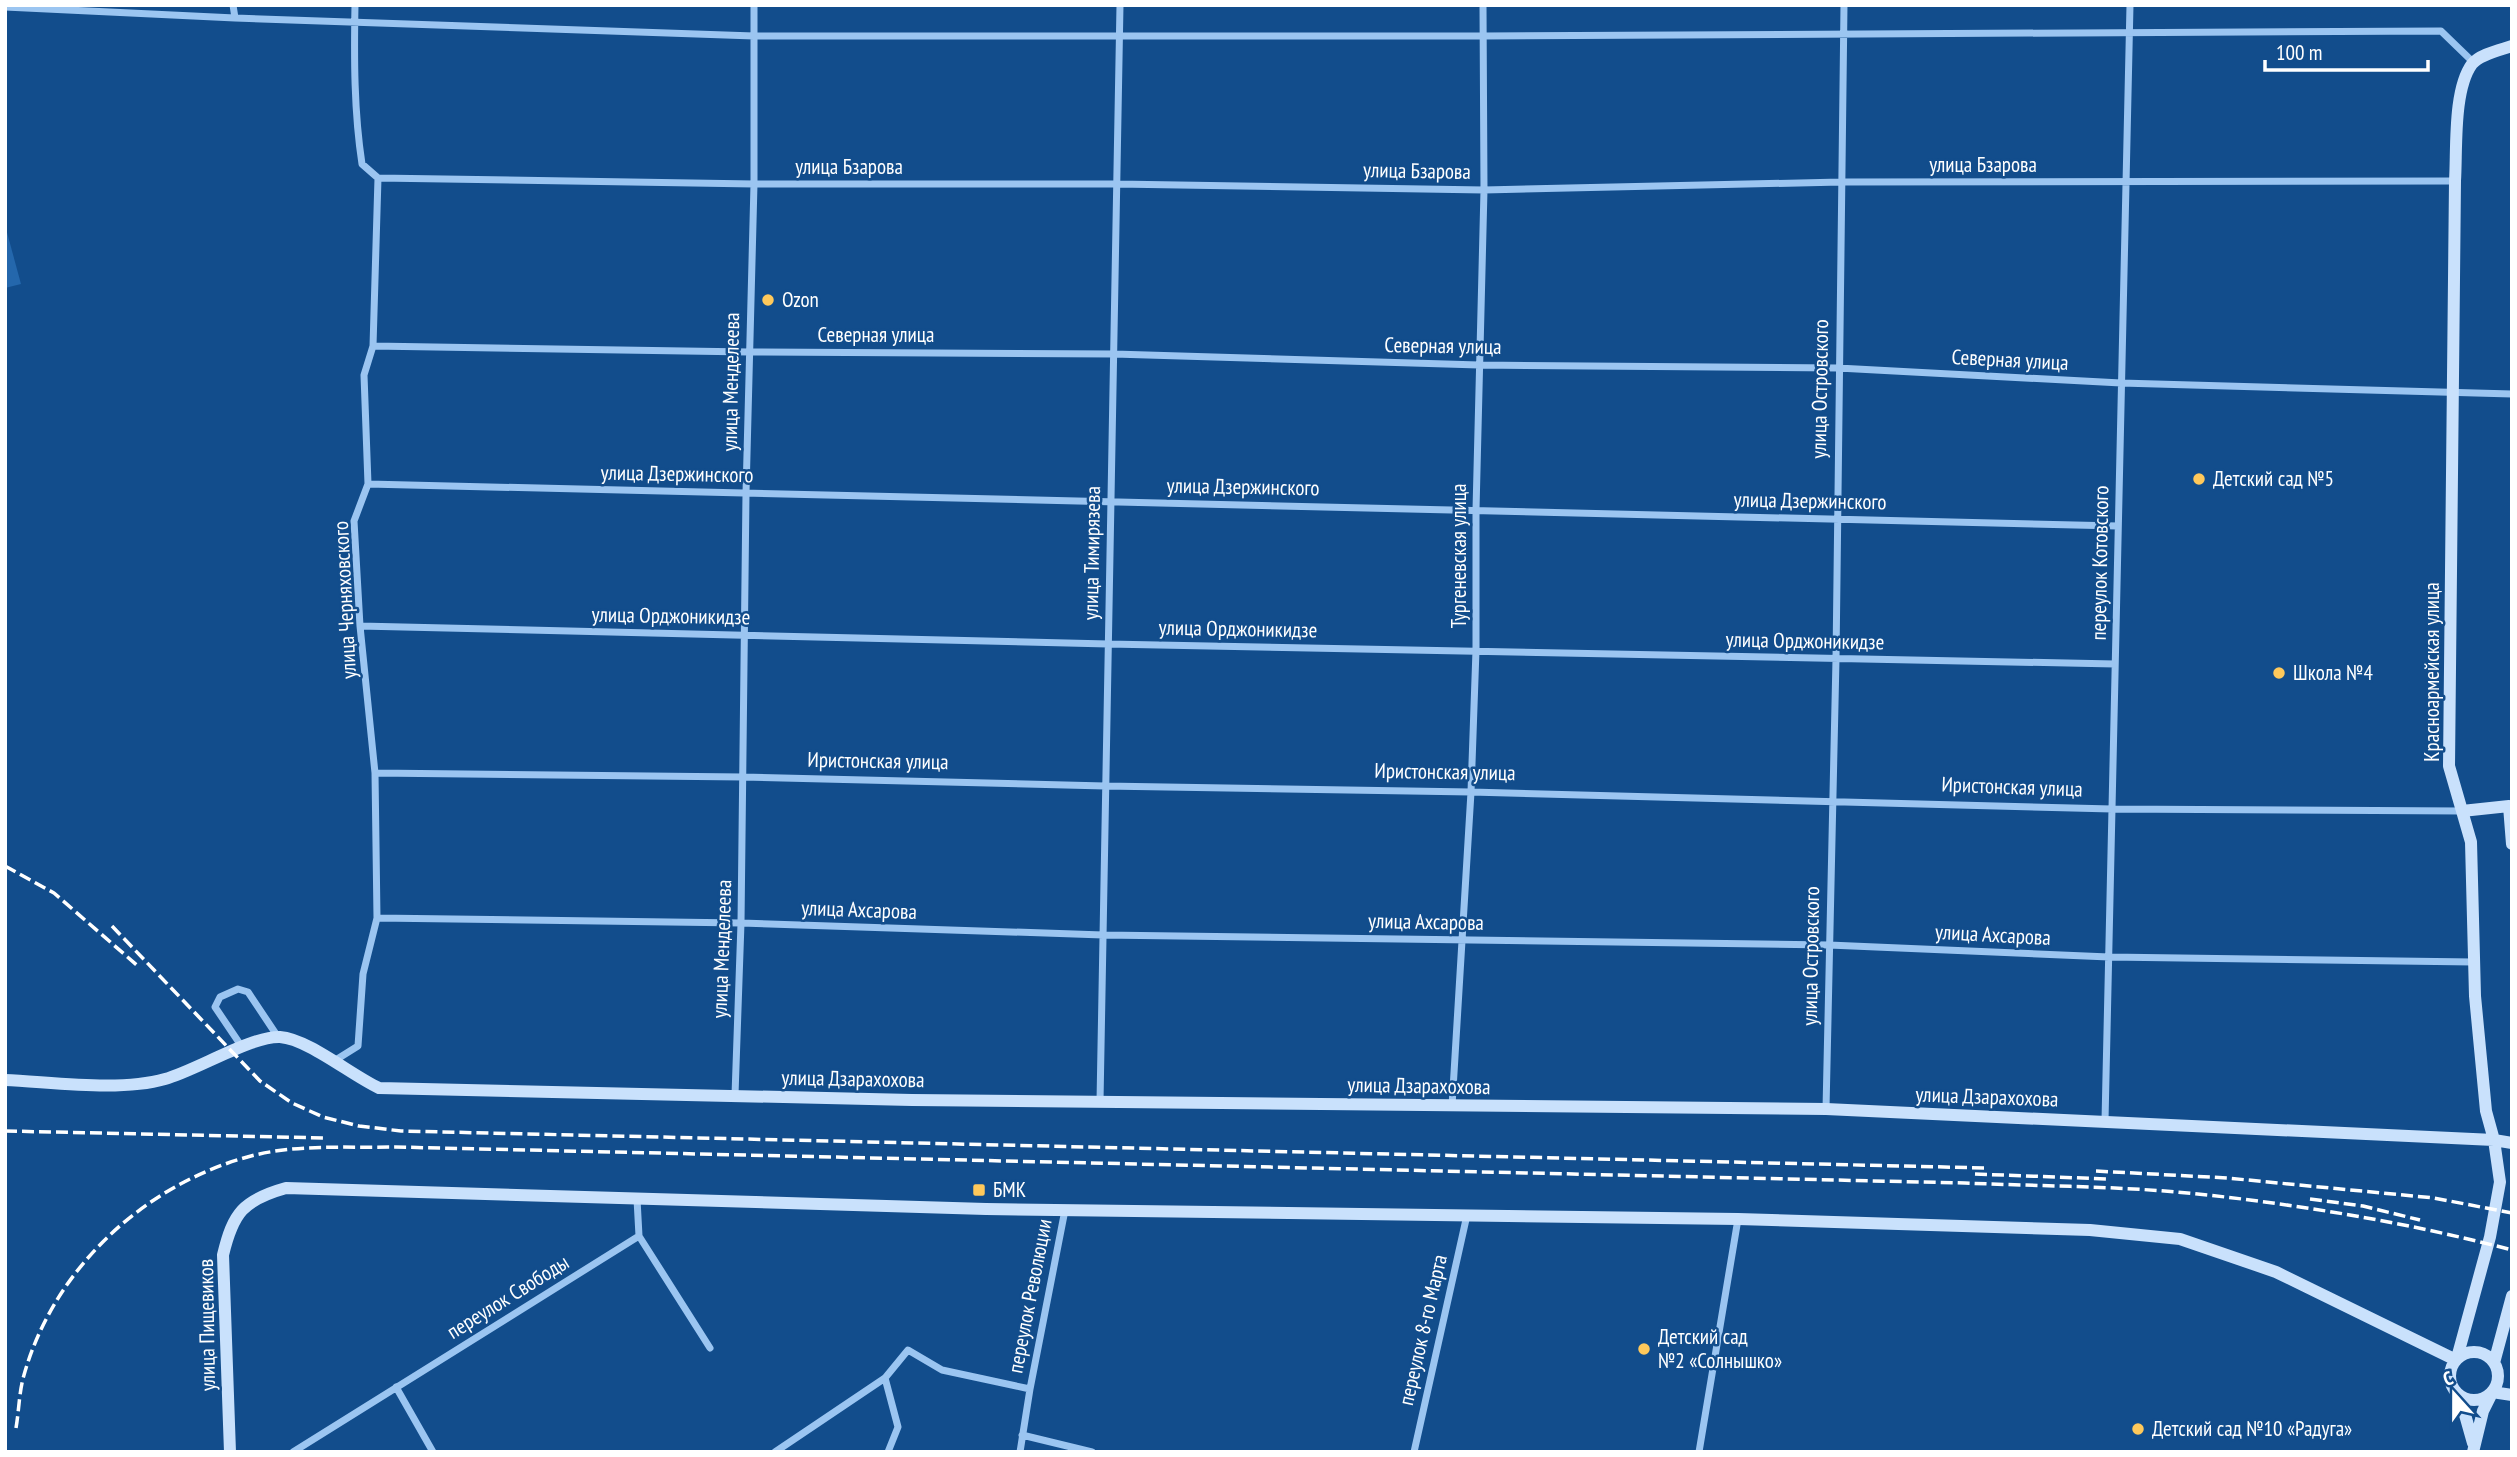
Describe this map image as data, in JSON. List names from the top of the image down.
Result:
{
  "streets": {
    "street": [
      "улица Бзарова",
      "Северная улица",
      "улица Менделеева",
      "улица Островского",
      "улица Дзержинского",
      "улица Тимирязева",
      "Тургеневская улица",
      "переулок Котовского",
      "улица Черняховского",
      "улица Орджоникидзе",
      "Красноармейская улица",
      "Иристонская улица",
      "улица Ахсарова",
      "улица Дзарахохова",
      "переулок Революции",
      "переулок Свободы",
      "улица Пищевиков",
      "переулок 8-го Марта"
    ]
  },
  "crossings": [
    ["улица Бзарова", "улица Менделеева"],
    ["улица Бзарова", "улица Островского"],
    ["улица Бзарова", "улица Тимирязева"],
    ["улица Бзарова", "Тургеневская улица"],
    ["улица Бзарова", "переулок Котовского"],
    ["улица Бзарова", "улица Черняховского"],
    ["улица Бзарова", "Красноармейская улица"],
    ["Северная улица", "улица Менделеева"],
    ["Северная улица", "улица Островского"],
    ["Северная улица", "улица Тимирязева"],
    ["Северная улица", "Тургеневская улица"],
    ["Северная улица", "переулок Котовского"],
    ["Северная улица", "улица Черняховского"],
    ["Северная улица", "Красноармейская улица"],
    ["улица Менделеева", "улица Дзержинского"],
    ["улица Менделеева", "улица Орджоникидзе"],
    ["улица Менделеева", "Иристонская улица"],
    ["улица Менделеева", "улица Ахсарова"],
    ["улица Менделеева", "улица Дзарахохова"],
    ["улица Островского", "улица Дзержинского"],
    ["улица Островского", "улица Орджоникидзе"],
    ["улица Островского", "Иристонская улица"],
    ["улица Островского", "улица Ахсарова"],
    ["улица Островского", "улица Дзарахохова"],
    ["улица Дзержинского", "улица Тимирязева"],
    ["улица Дзержинского", "Тургеневская улица"],
    ["улица Дзержинского", "переулок Котовского"],
    ["улица Дзержинского", "улица Черняховского"],
    ["улица Тимирязева", "улица Орджоникидзе"],
    ["улица Тимирязева", "Иристонская улица"],
    ["улица Тимирязева", "улица Ахсарова"],
    ["улица Тимирязева", "улица Дзарахохова"],
    ["Тургеневская улица", "улица Орджоникидзе"],
    ["Тургеневская улица", "Иристонская улица"],
    ["Тургеневская улица", "улица Ахсарова"],
    ["Тургеневская улица", "улица Дзарахохова"],
    ["переулок Котовского", "улица Орджоникидзе"],
    ["переулок Котовского", "Иристонская улица"],
    ["переулок Котовского", "улица Ахсарова"],
    ["переулок Котовского", "улица Дзарахохова"],
    ["улица Черняховского", "улица Орджоникидзе"],
    ["улица Черняховского", "Иристонская улица"],
    ["улица Черняховского", "улица Ахсарова"],
    ["улица Черняховского", "улица Дзарахохова"],
    ["Красноармейская улица", "Иристонская улица"],
    ["Красноармейская улица", "улица Ахсарова"],
    ["Красноармейская улица", "улица Дзарахохова"]
  ],
  "places": {
    "other": [
      "Ozon",
      "Детский сад №5",
      "Школа №4",
      "Детский сад №2 «Солнышко»",
      "Детский сад №10 «Радуга»"
    ],
    "transit": ["БМК"]
  },
  "scale_bar": "100 m",
  "north": "top"
}
